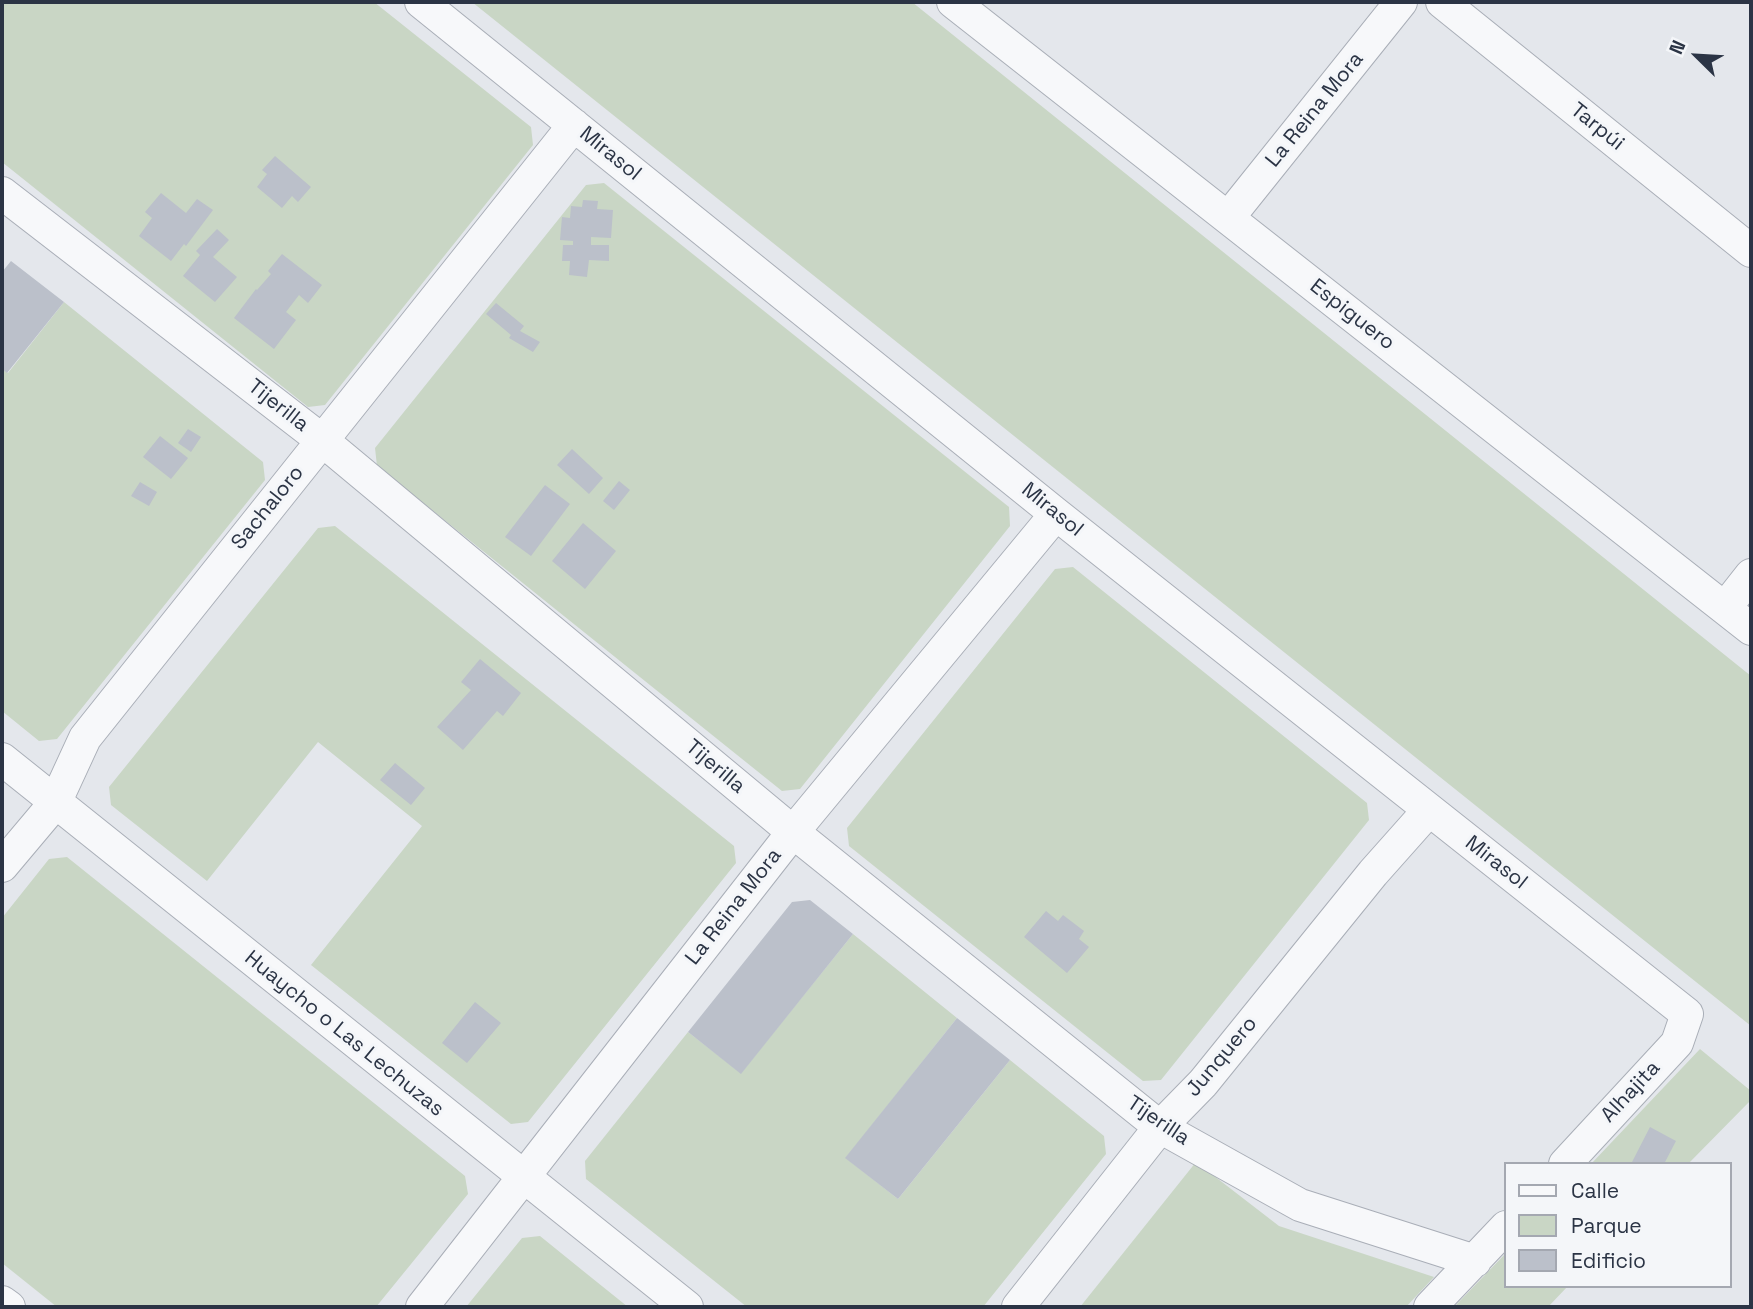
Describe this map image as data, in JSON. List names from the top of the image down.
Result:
{
  "streets": {
    "street": [
      "La Reina Mora",
      "Tarpúi",
      "Mirasol",
      "Espiguero",
      "Tijerilla",
      "Sachaloro",
      "Huaycho o Las Lechuzas",
      "Junquero",
      "Alhajita"
    ]
  },
  "crossings": [
    ["La Reina Mora", "Mirasol"],
    ["La Reina Mora", "Espiguero"],
    ["La Reina Mora", "Tijerilla"],
    ["La Reina Mora", "Huaycho o Las Lechuzas"],
    ["Mirasol", "Sachaloro"],
    ["Mirasol", "Junquero"],
    ["Mirasol", "Alhajita"],
    ["Tijerilla", "Sachaloro"],
    ["Tijerilla", "Junquero"],
    ["Sachaloro", "Huaycho o Las Lechuzas"]
  ],
  "legend": ["Calle", "Parque", "Edificio"],
  "north": "top left"
}
